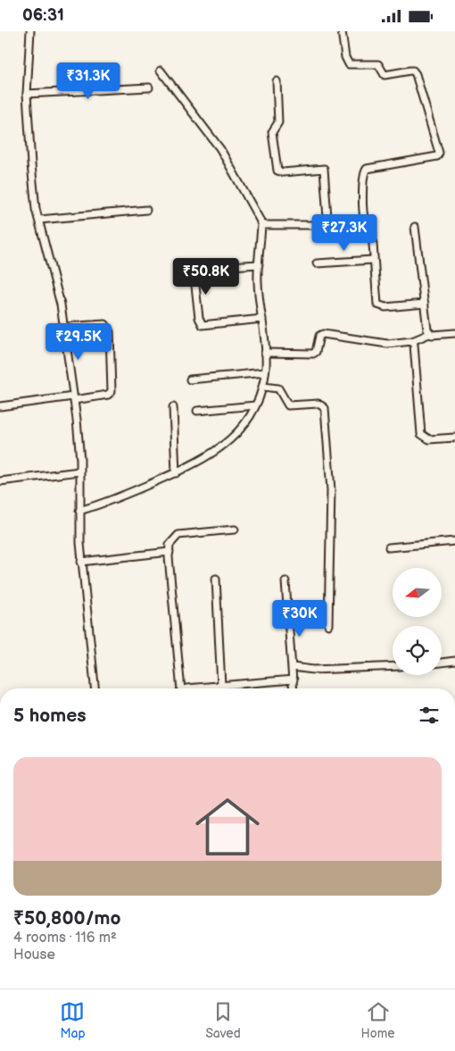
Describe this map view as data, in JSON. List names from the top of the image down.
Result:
{
  "north": "left",
  "page": {
    "status": "06:31",
    "price": [
      "₹31.3K",
      "₹27.3K",
      "₹50.8K",
      "₹29.5K",
      "₹30K"
    ],
    "heading": "5 homes",
    "list": [
      {
        "name": "₹50,800/mo",
        "note": "4 rooms · 116 m² · House"
      }
    ],
    "tabs": ["Map", "Saved", "Home"]
  }
}
